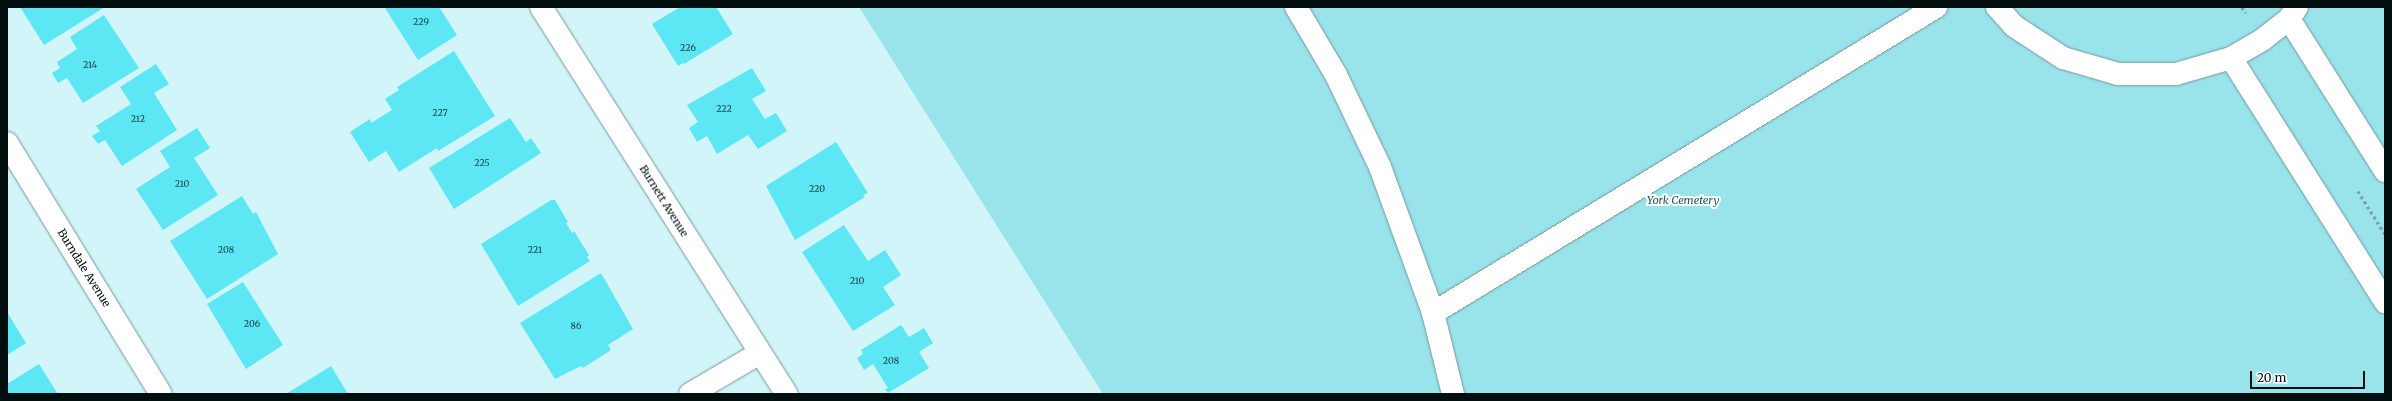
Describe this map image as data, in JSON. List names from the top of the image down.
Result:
{
  "streets": {
    "street": ["Burnett Avenue", "Burndale Avenue"]
  },
  "parks": ["York Cemetery"],
  "house_numbers": [
    "229",
    "226",
    "214",
    "222",
    "227",
    "212",
    "225",
    "210",
    "220",
    "208",
    "221",
    "210",
    "206",
    "86",
    "208"
  ],
  "scale_bar": "20 m"
}
